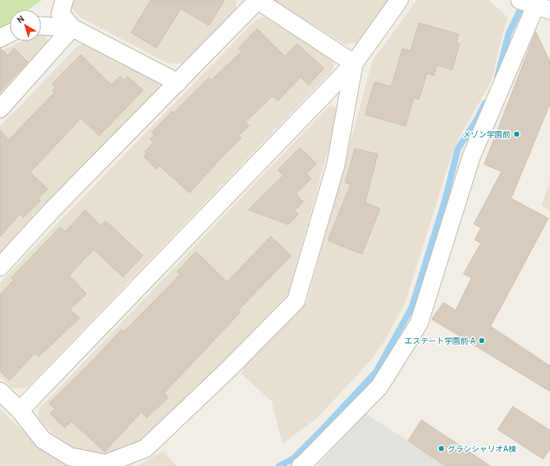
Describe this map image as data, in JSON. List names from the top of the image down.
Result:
{
  "places": ["メゾン学園前", "エステート学園前-A", "グランシャリオA棟"],
  "north": "top left"
}
